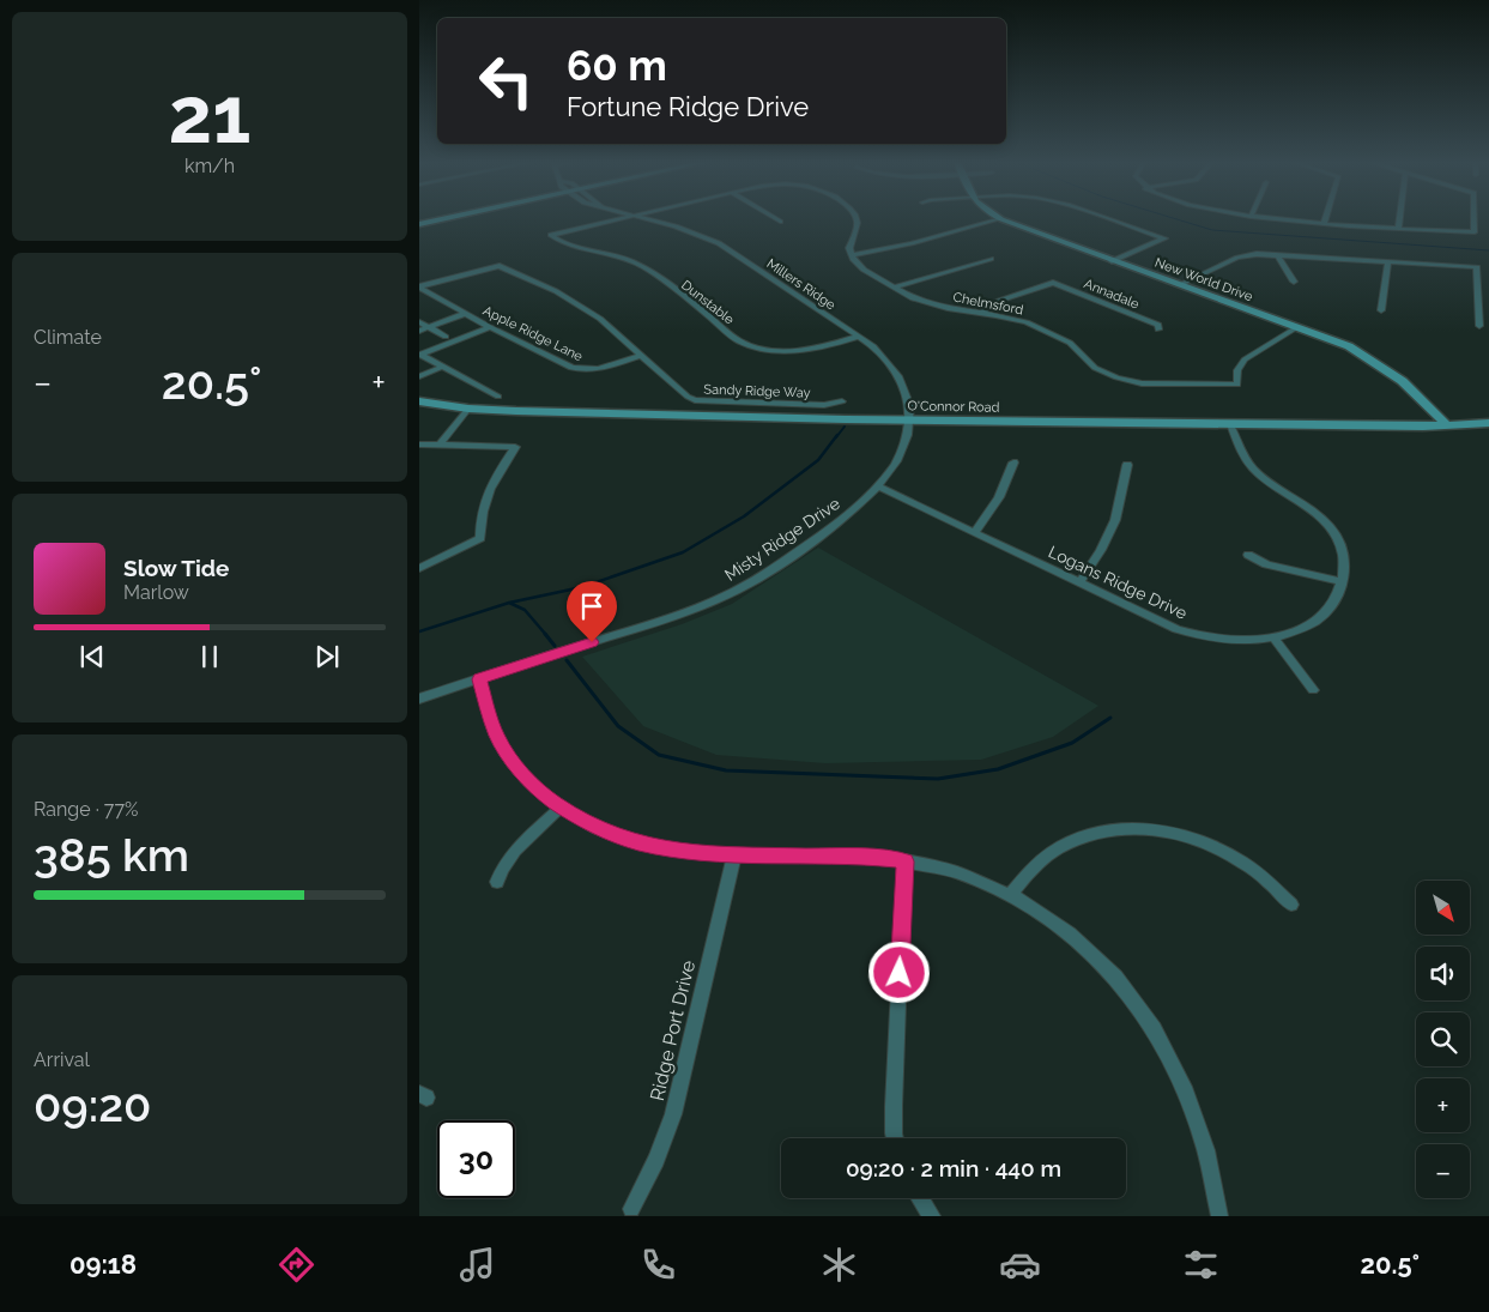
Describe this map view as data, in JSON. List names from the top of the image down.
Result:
{
  "streets": {
    "main road": ["New World Drive", "O'Connor Road"],
    "street": [
      "Millers Ridge",
      "Annadale",
      "Dunstable",
      "Chelmsford",
      "Apple Ridge Lane",
      "Sandy Ridge Way",
      "Misty Ridge Drive",
      "Logans Ridge Drive",
      "Ridge Port Drive"
    ]
  },
  "crossings": [
    ["New World Drive", "Chelmsford"],
    ["New World Drive", "O'Connor Road"],
    ["Millers Ridge", "Dunstable"],
    ["Millers Ridge", "O'Connor Road"],
    ["Millers Ridge", "Misty Ridge Drive"],
    ["Apple Ridge Lane", "Sandy Ridge Way"],
    ["O'Connor Road", "Misty Ridge Drive"],
    ["O'Connor Road", "Logans Ridge Drive"],
    ["Misty Ridge Drive", "Logans Ridge Drive"]
  ],
  "north": "bottom right",
  "page": {
    "tile": [
      ["21", "km/h"],
      "Climate",
      ["Range · 77%", "385 km"],
      ["Arrival", "09:20"]
    ],
    "turn": ["60 m", "Fortune Ridge Drive"],
    "heat": ["−", "20.5°", "+"],
    "song": ["Slow Tide", "Marlow"],
    "map_buttons": ["+", "−"],
    "limit": "30",
    "trip": "09:20 · 2 min · 440 m",
    "tabs": ["09:18", "20.5°"]
  }
}
